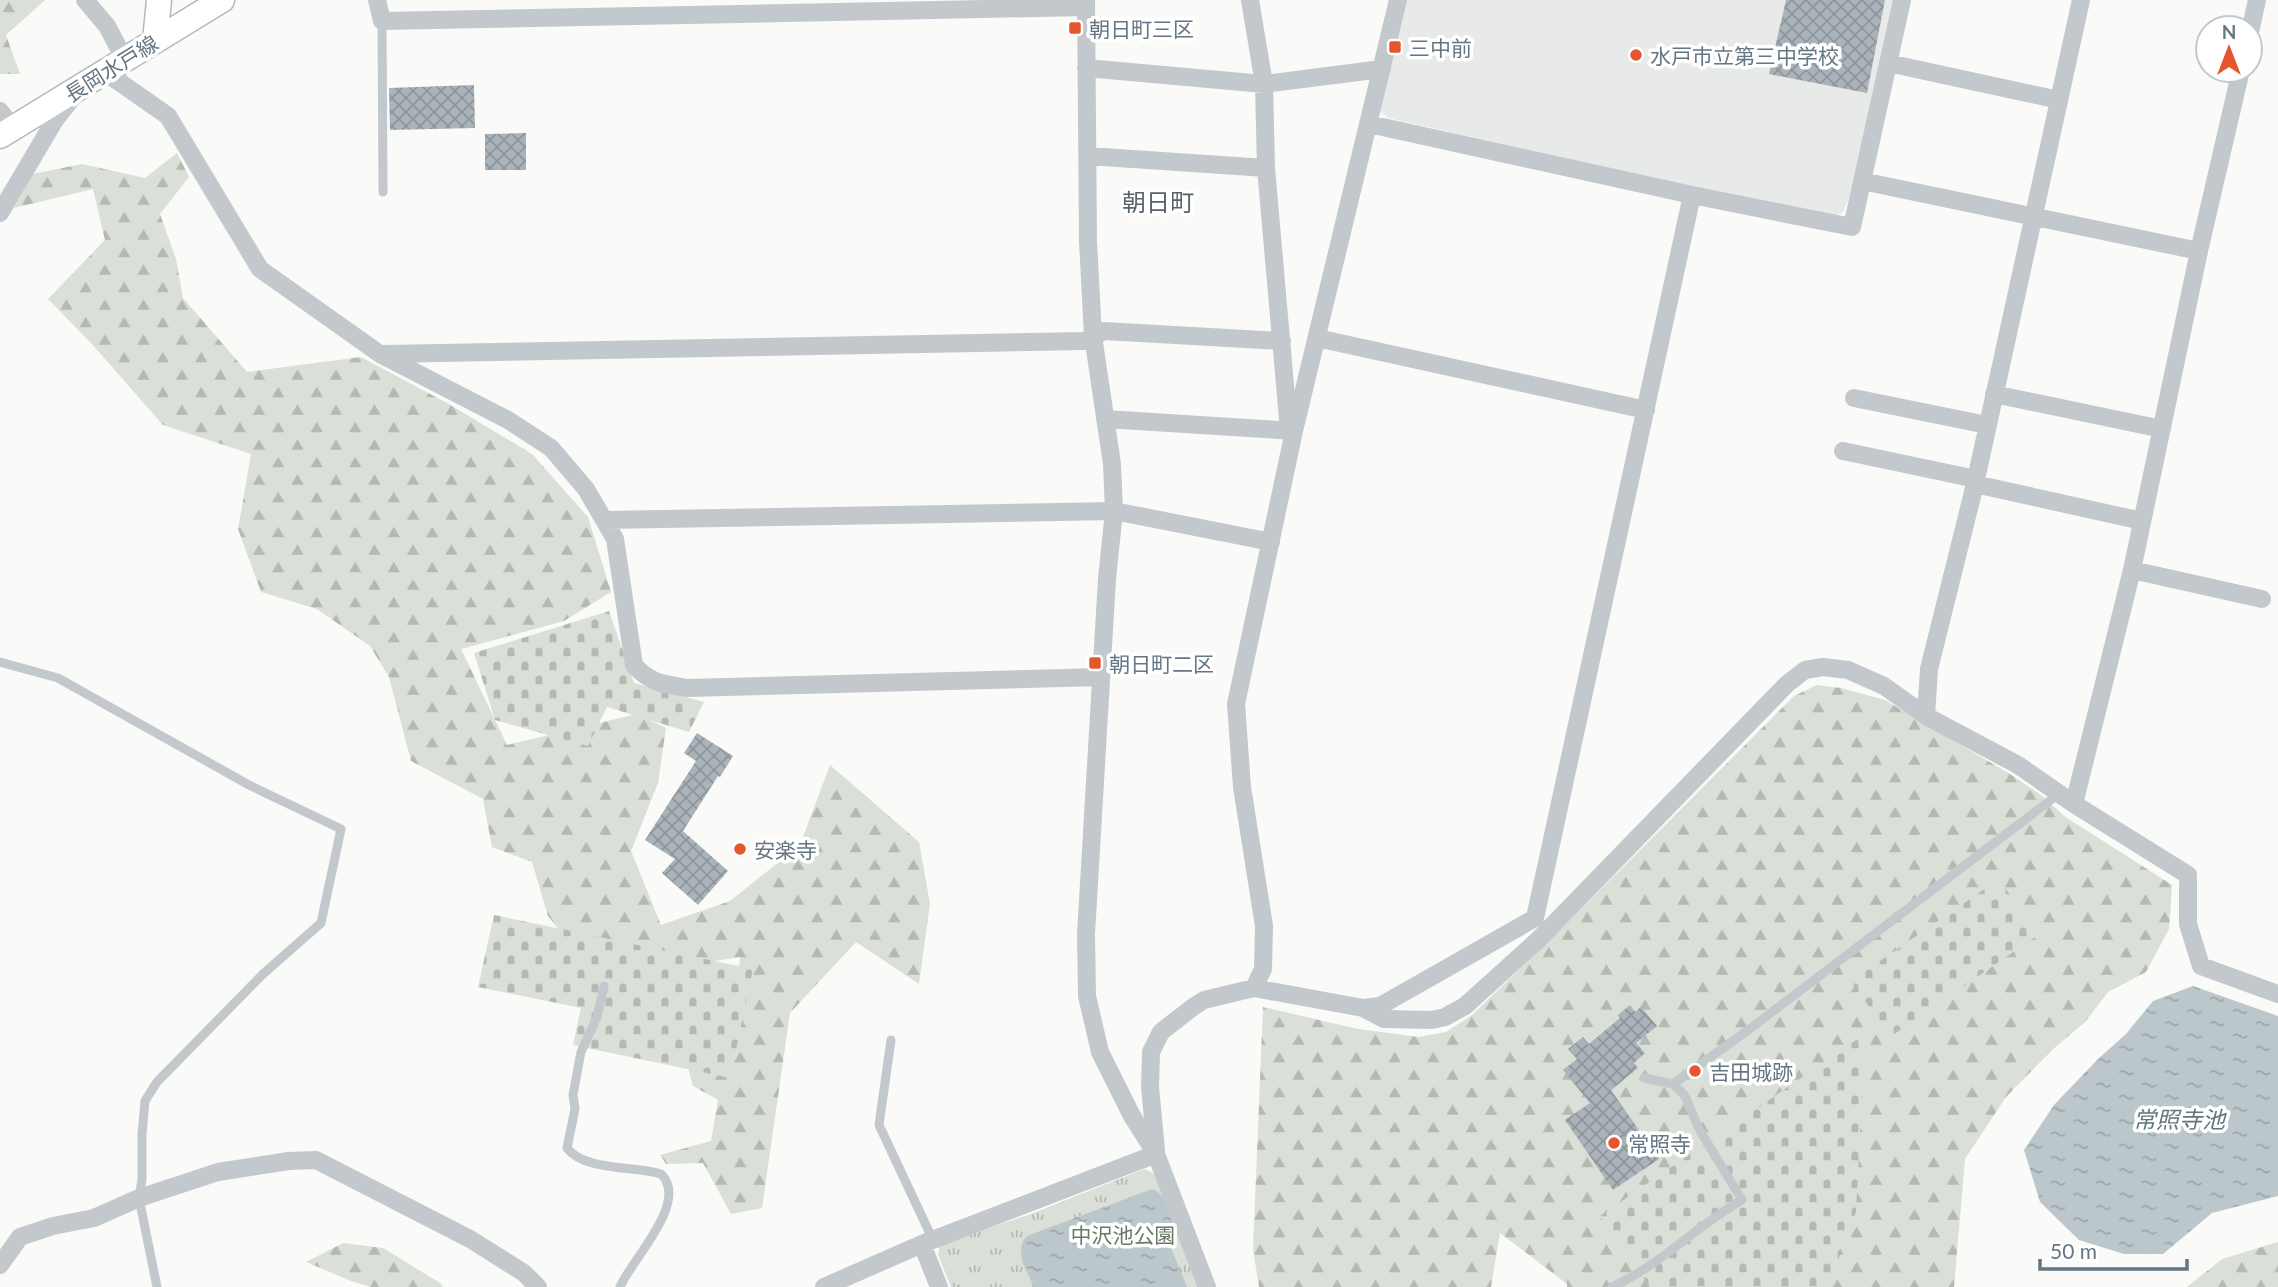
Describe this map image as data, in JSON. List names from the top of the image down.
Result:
{
  "streets": {
    "main road": ["長岡水戸線"]
  },
  "districts": ["朝日町"],
  "water": ["常照寺池"],
  "parks": ["中沢池公園"],
  "places": {
    "transit": ["朝日町三区", "三中前", "朝日町二区"],
    "other": [
      "水戸市立第三中学校",
      "安楽寺",
      "吉田城跡",
      "常照寺"
    ]
  },
  "scale_bar": "50 m",
  "north": "top"
}
